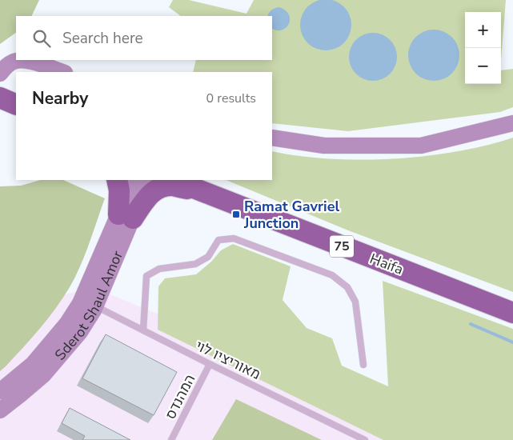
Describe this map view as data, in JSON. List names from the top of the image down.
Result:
{
  "streets": {
    "highway": ["75", "Haifa"],
    "street": ["Sderot Shaul Amor"],
    "lane": ["מאוריציו לוי", "המהנדס"]
  },
  "crossings": [
    ["Sderot Shaul Amor", "מאוריציו לוי"],
    ["מאוריציו לוי", "המהנדס"]
  ],
  "places": {
    "transit": ["Ramat Gavriel Junction"]
  },
  "page": {
    "map_buttons": ["+", "−"],
    "search": "Search here",
    "heading": ["Nearby", "0 results"]
  }
}
